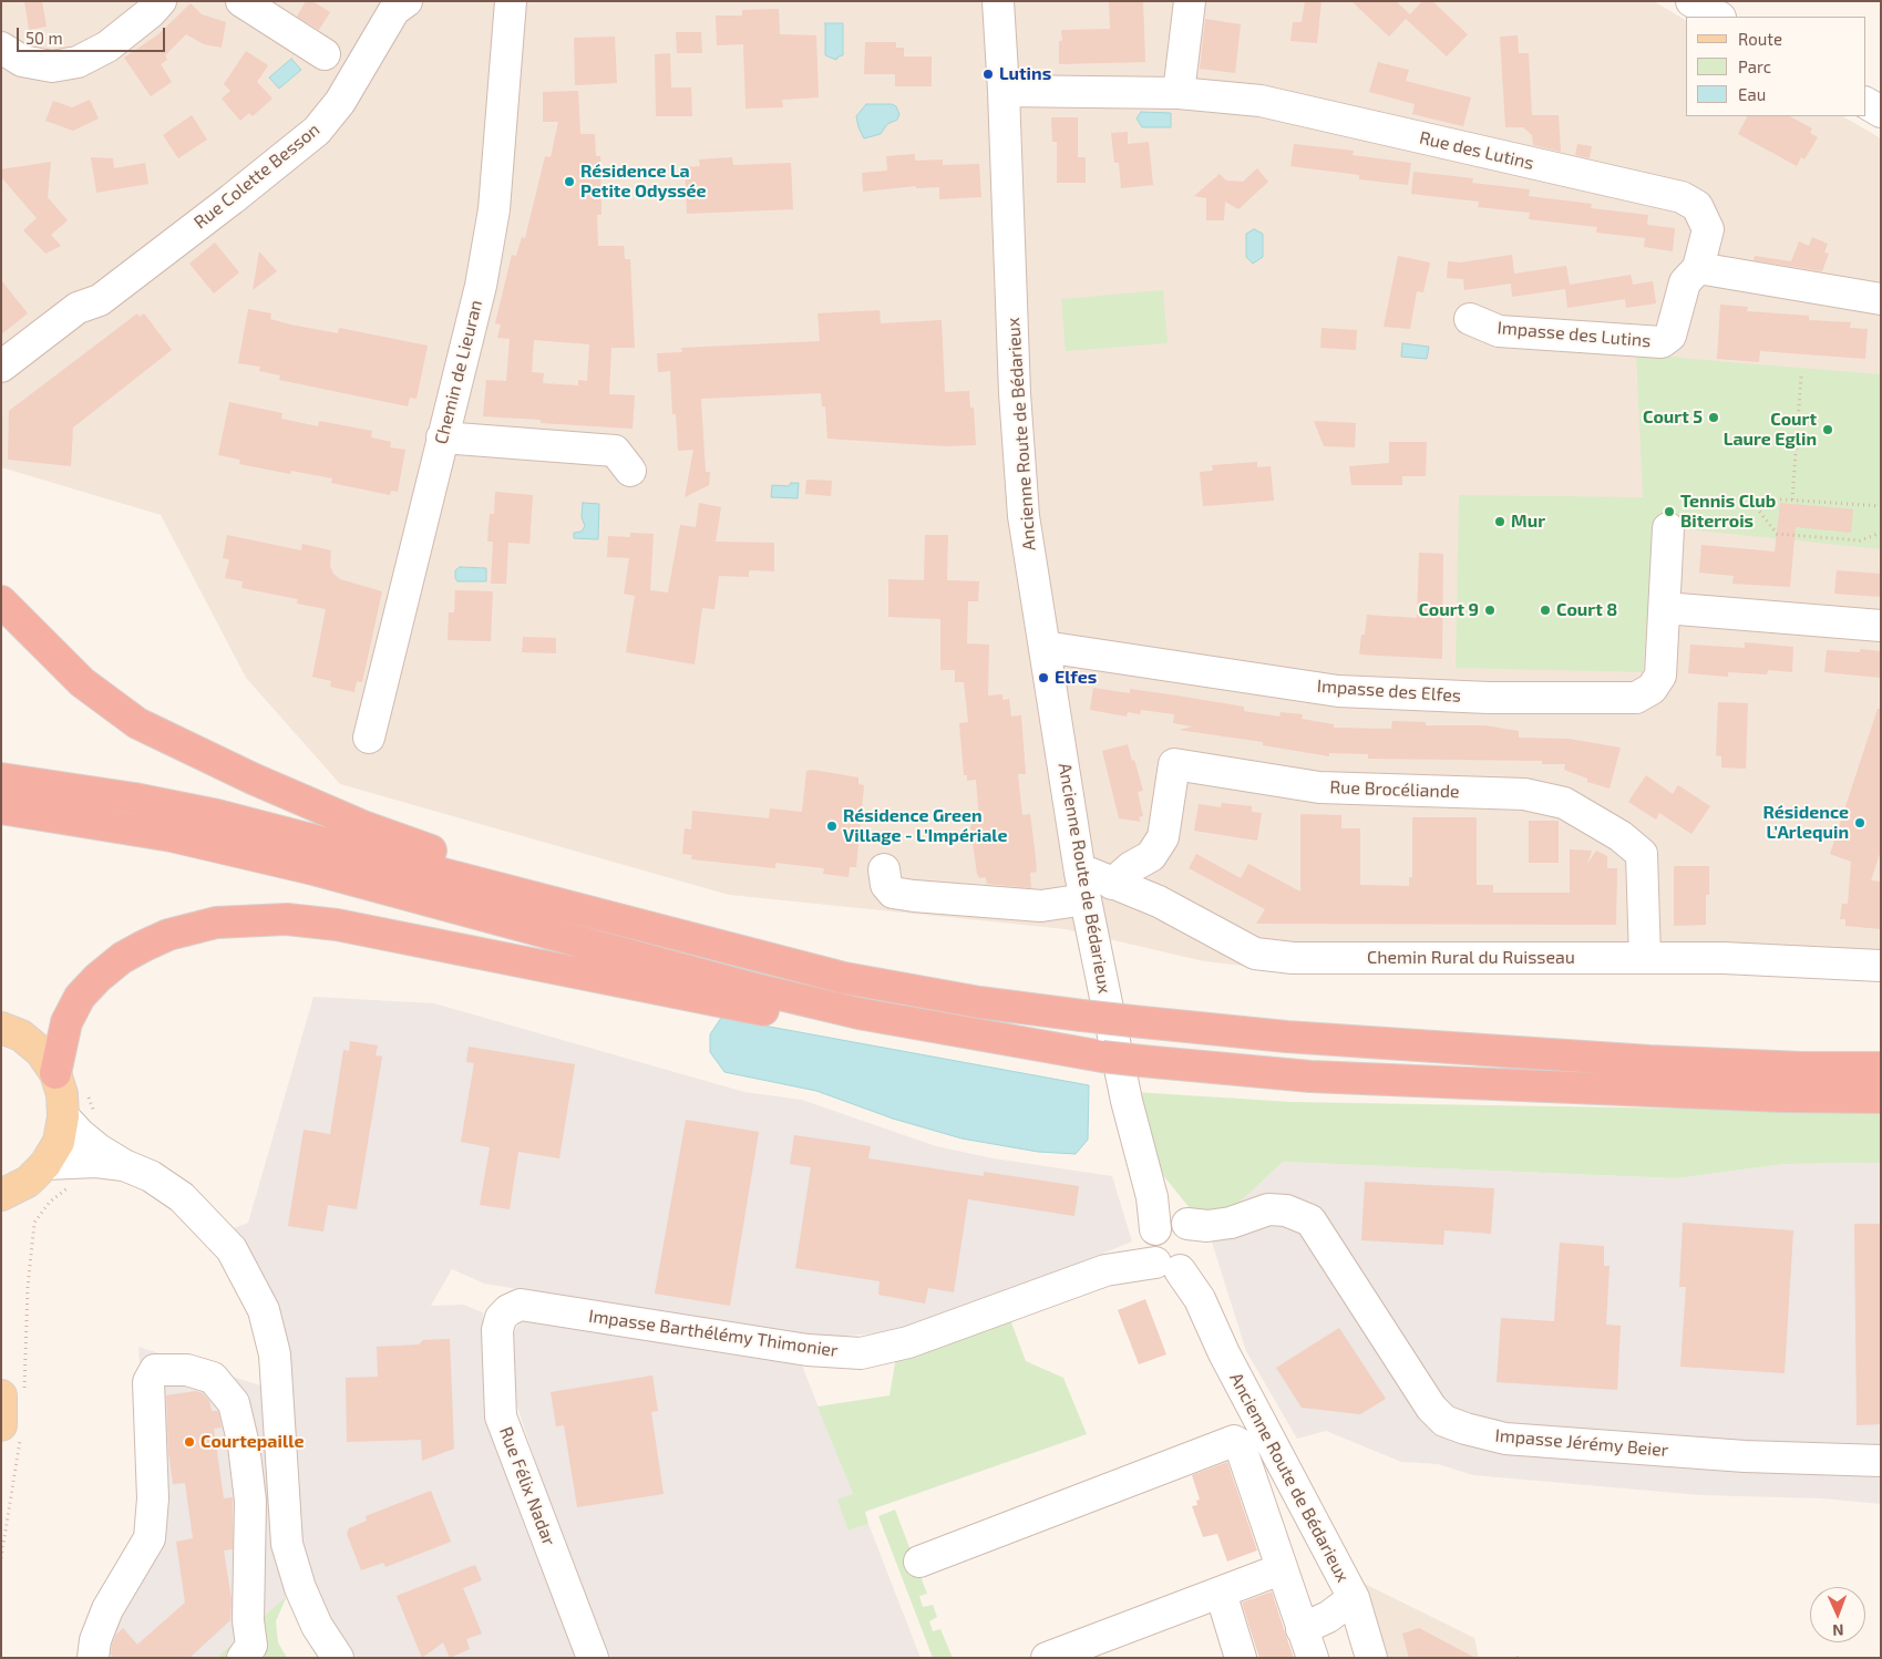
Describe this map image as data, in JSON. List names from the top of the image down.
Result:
{
  "streets": {
    "street": [
      "Rue des Lutins",
      "Rue Colette Besson",
      "Impasse des Lutins",
      "Chemin de Lieuran",
      "Ancienne Route de Bédarieux",
      "Impasse des Elfes",
      "Rue Brocéliande",
      "Chemin Rural du Ruisseau",
      "Impasse Barthélémy Thimonier",
      "Impasse Jérémy Beier",
      "Rue Félix Nadar"
    ]
  },
  "crossings": [
    ["Rue des Lutins", "Impasse des Lutins"],
    ["Rue des Lutins", "Ancienne Route de Bédarieux"],
    ["Ancienne Route de Bédarieux", "Impasse des Elfes"],
    ["Ancienne Route de Bédarieux", "Chemin Rural du Ruisseau"],
    ["Ancienne Route de Bédarieux", "Impasse Barthélémy Thimonier"],
    ["Ancienne Route de Bédarieux", "Impasse Jérémy Beier"],
    ["Rue Brocéliande", "Chemin Rural du Ruisseau"],
    ["Impasse Barthélémy Thimonier", "Impasse Jérémy Beier"],
    ["Impasse Barthélémy Thimonier", "Rue Félix Nadar"]
  ],
  "places": [
    "Lutins",
    "Résidence La Petite Odyssée",
    "Court 5",
    "Court Laure Eglin",
    "Tennis Club Biterrois",
    "Mur",
    "Court 9",
    "Court 8",
    "Elfes",
    "Résidence L'Arlequin",
    "Résidence Green Village - L'Impériale",
    "Courtepaille"
  ],
  "legend": ["Route", "Parc", "Eau"],
  "scale_bar": "50 m",
  "north": "bottom"
}
